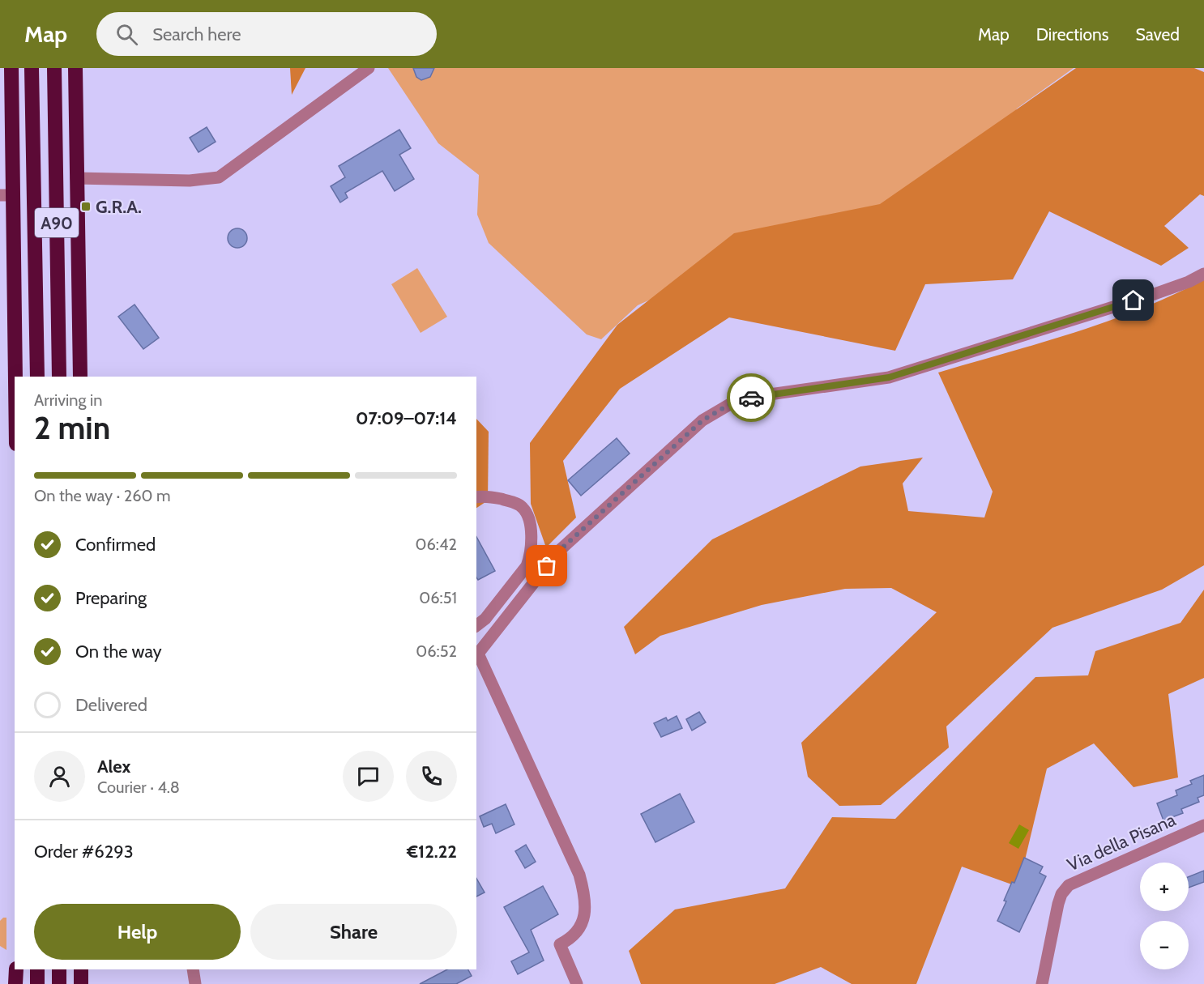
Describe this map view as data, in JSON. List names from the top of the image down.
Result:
{
  "streets": {
    "highway": ["A90"],
    "street": ["Via della Pisana"]
  },
  "places": {
    "transit": ["G.R.A."]
  },
  "page": {
    "header": "Map",
    "search": "Search here",
    "nav": ["Map", "Directions", "Saved"],
    "heading": ["2 min", "Arriving in", "07:09–07:14"],
    "panel": [
      "Alex",
      "Courier · 4.8",
      "Order #6293",
      "€12.22"
    ],
    "bar": "On the way · 260 m",
    "list": [
      ["Confirmed", "06:42"],
      ["Preparing", "06:51"],
      ["On the way", "06:52"],
      "Delivered"
    ],
    "map_buttons": ["+", "−"],
    "buttons": ["Help", "Share"]
  }
}
